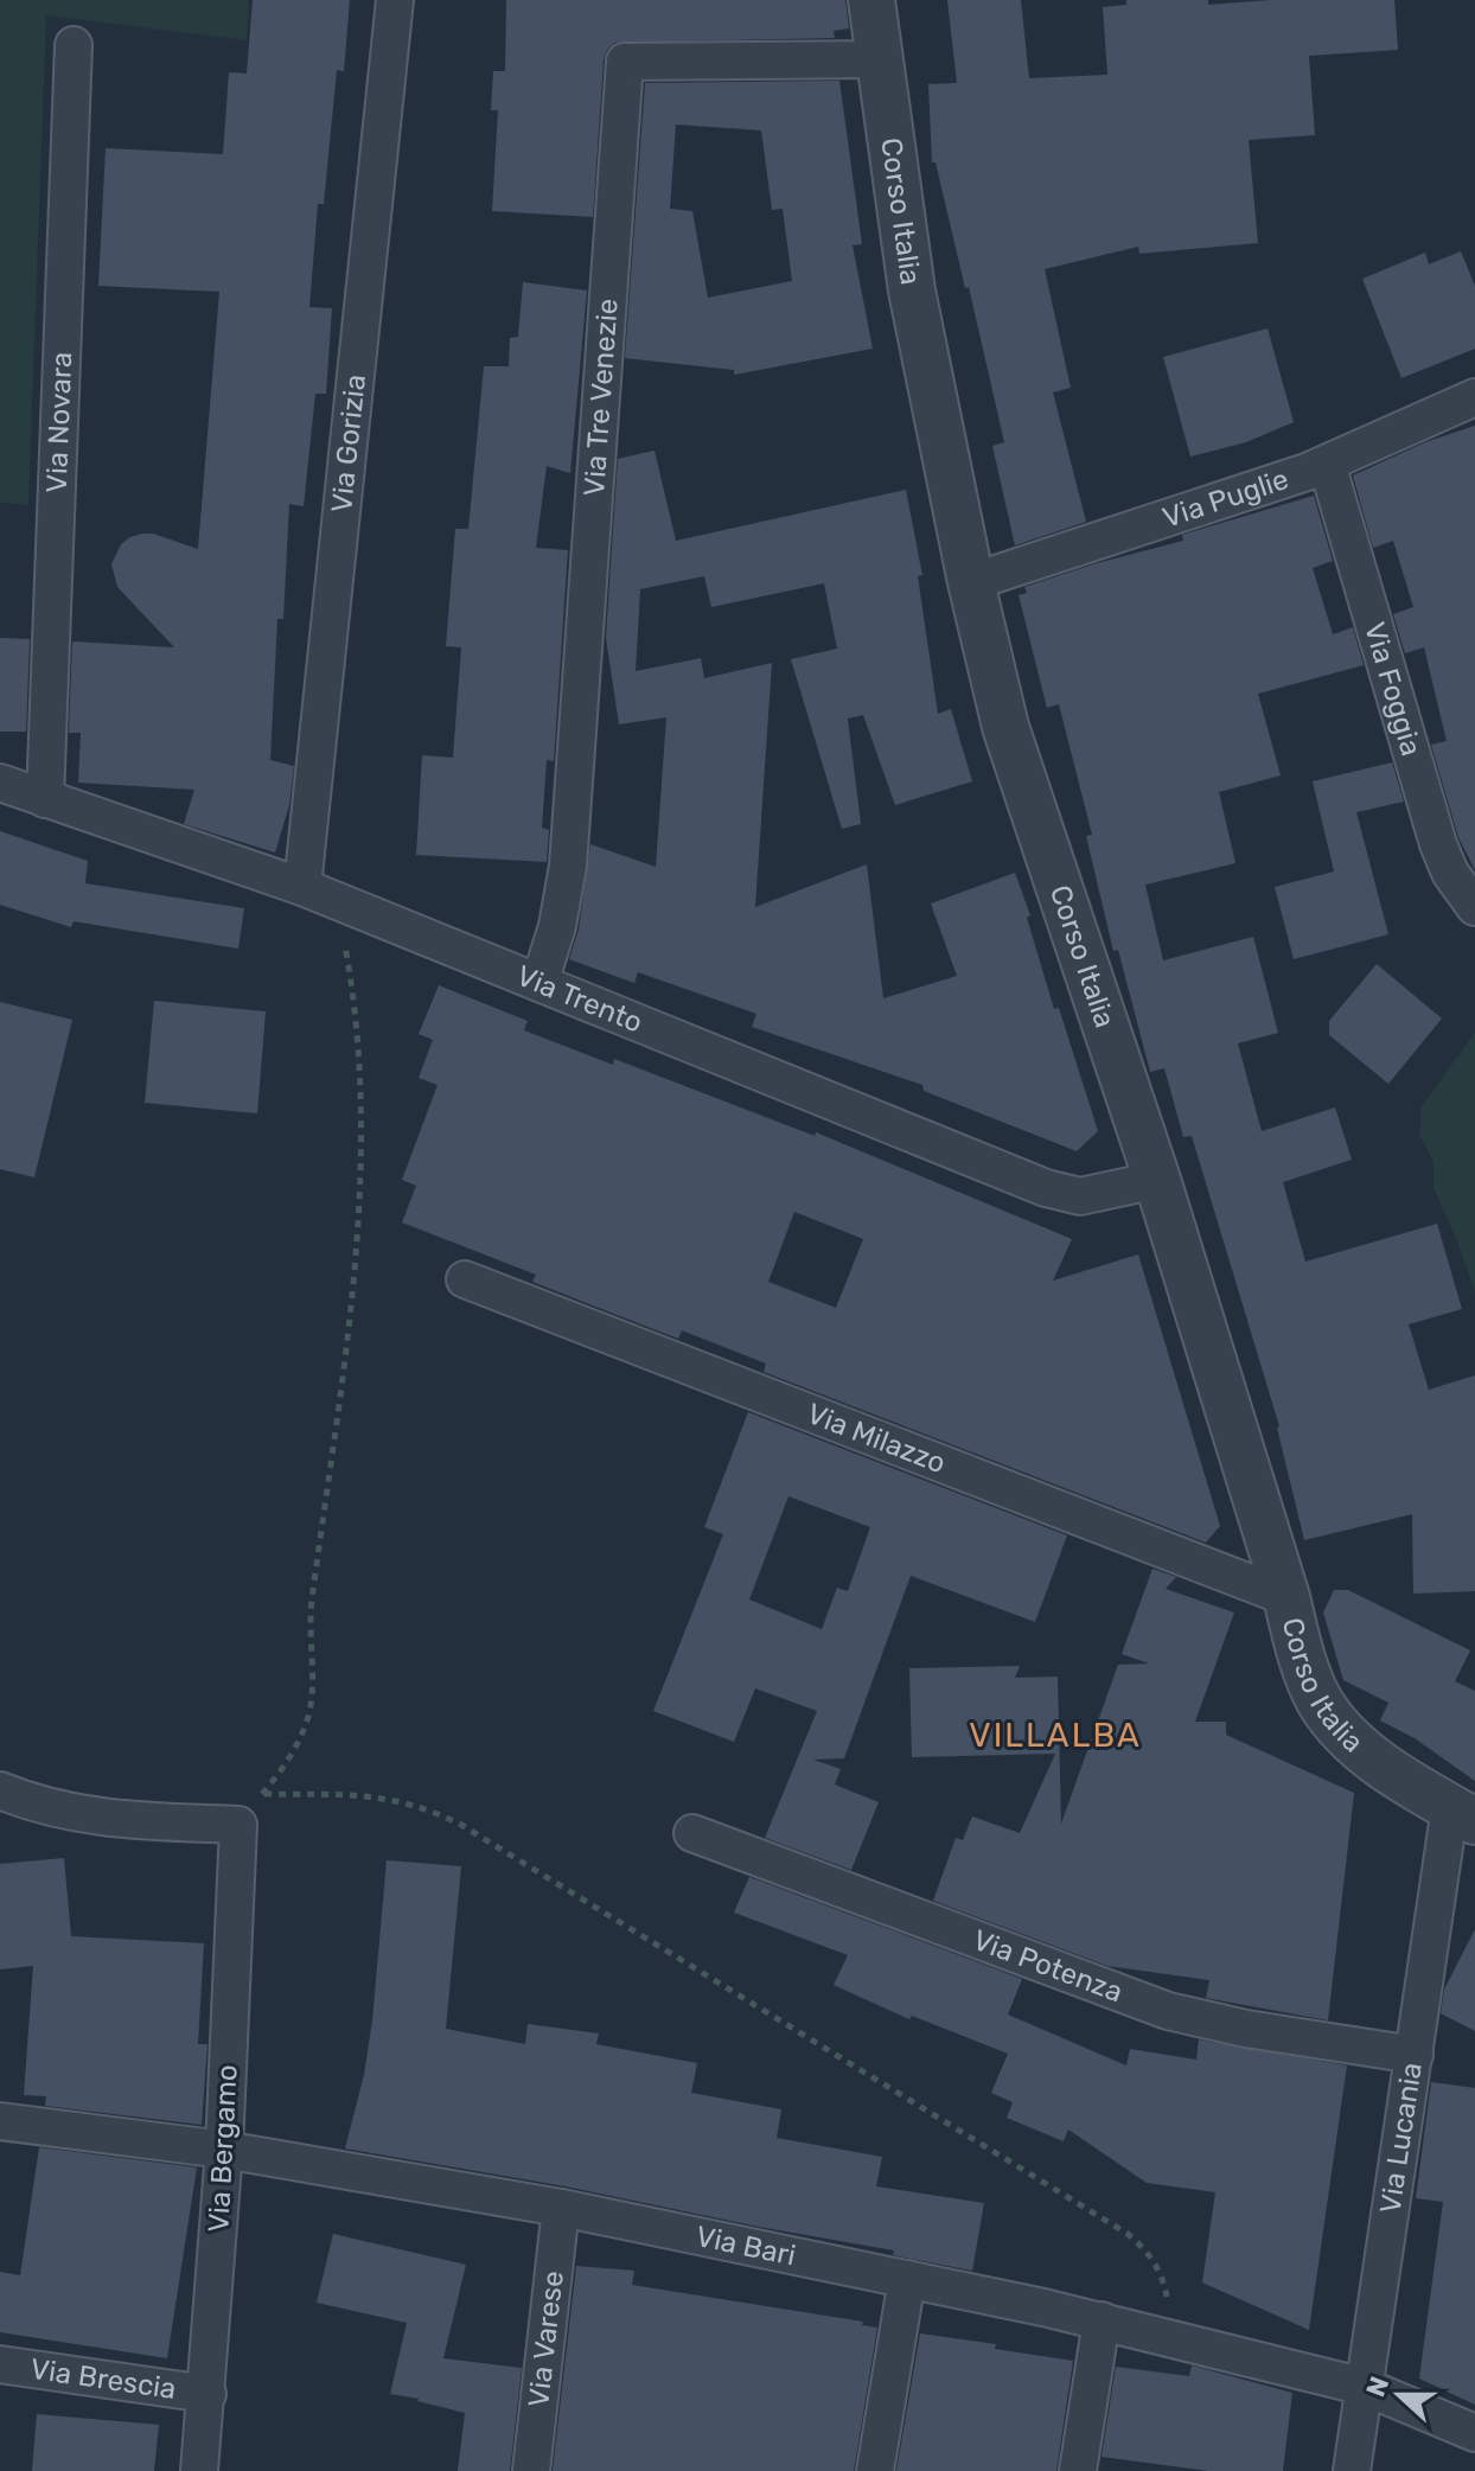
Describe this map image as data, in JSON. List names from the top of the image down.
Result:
{
  "streets": {
    "street": [
      "Corso Italia",
      "Via Tre Venezie",
      "Via Novara",
      "Via Gorizia",
      "Via Puglie",
      "Via Foggia",
      "Via Trento",
      "Via Milazzo",
      "Via Potenza",
      "Via Lucania",
      "Via Bergamo",
      "Via Bari",
      "Via Varese",
      "Via Brescia"
    ]
  },
  "crossings": [
    ["Corso Italia", "Via Tre Venezie"],
    ["Corso Italia", "Via Puglie"],
    ["Corso Italia", "Via Trento"],
    ["Corso Italia", "Via Milazzo"],
    ["Corso Italia", "Via Lucania"],
    ["Via Tre Venezie", "Via Trento"],
    ["Via Novara", "Via Trento"],
    ["Via Gorizia", "Via Trento"],
    ["Via Puglie", "Via Foggia"],
    ["Via Potenza", "Via Lucania"],
    ["Via Lucania", "Via Bari"],
    ["Via Bergamo", "Via Bari"],
    ["Via Bergamo", "Via Brescia"],
    ["Via Bari", "Via Varese"]
  ],
  "districts": ["VILLALBA"],
  "north": "left"
}
